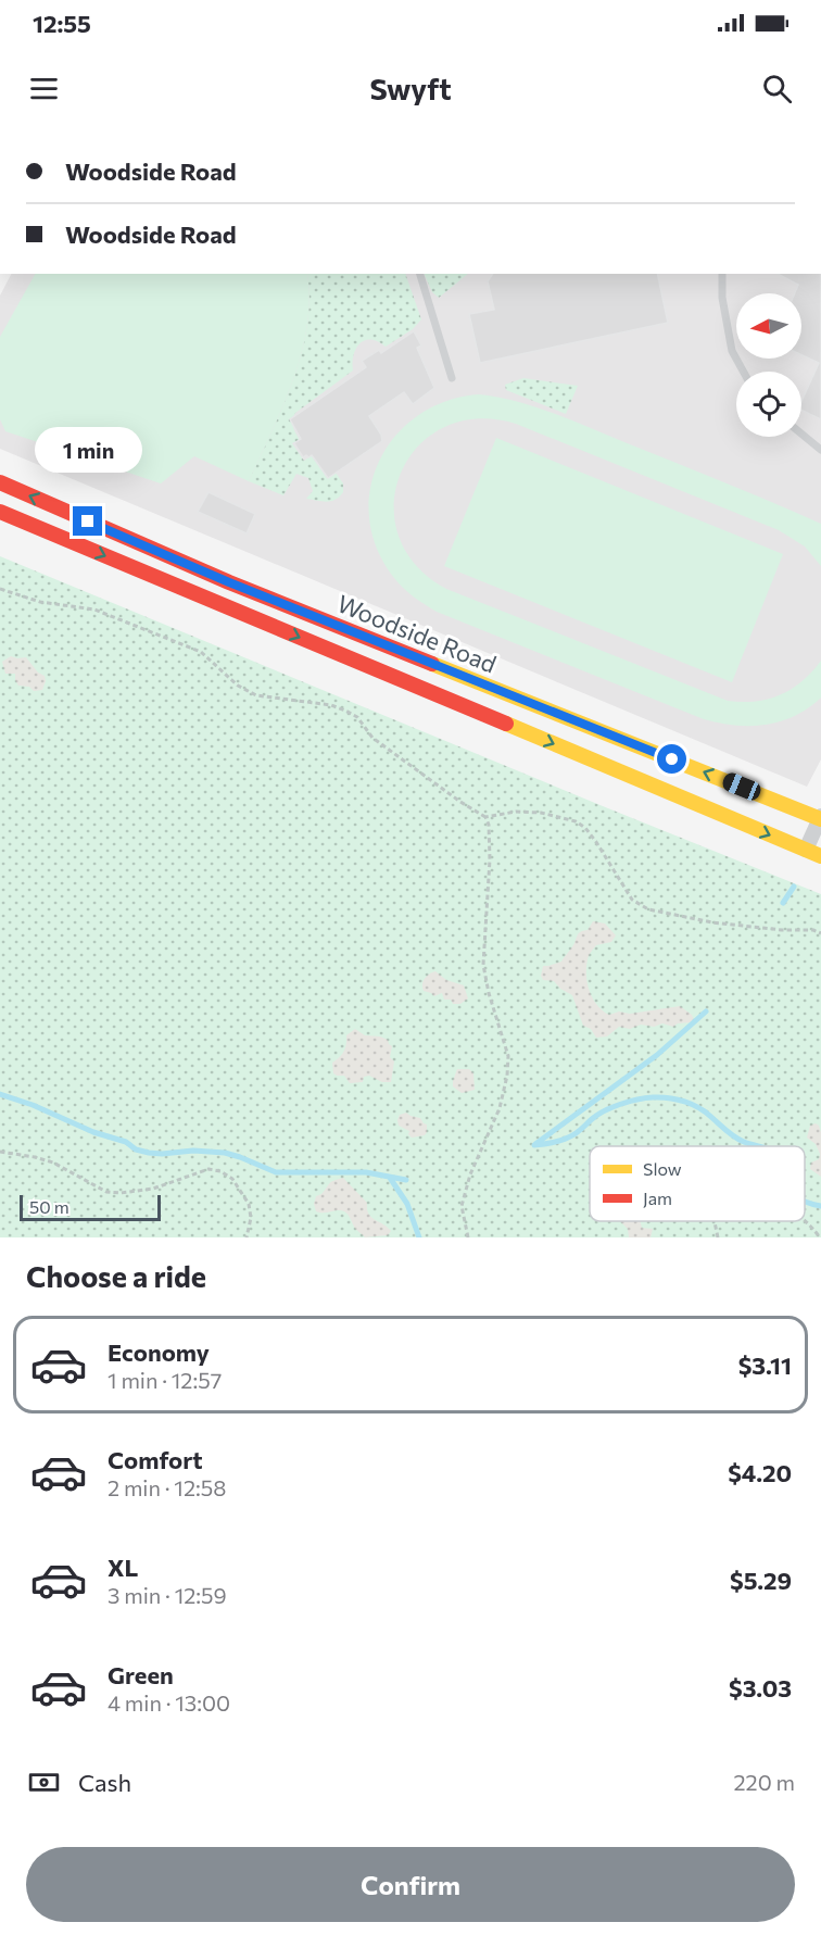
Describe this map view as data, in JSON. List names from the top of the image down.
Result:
{
  "streets": {
    "main road": ["Woodside Road"]
  },
  "legend": ["Slow", "Jam"],
  "scale_bar": "50 m",
  "north": "left",
  "page": {
    "status": "12:55",
    "header": "Swyft",
    "banner": ["Woodside Road", "Woodside Road"],
    "bubble": "1 min",
    "scale": "50 m",
    "heading": "Choose a ride",
    "list": [
      {
        "name": "Economy",
        "note": "1 min · 12:57",
        "value": "$3.11"
      },
      {
        "name": "Comfort",
        "note": "2 min · 12:58",
        "value": "$4.20"
      },
      {
        "name": "XL",
        "note": "3 min · 12:59",
        "value": "$5.29"
      },
      {
        "name": "Green",
        "note": "4 min · 13:00",
        "value": "$3.03"
      }
    ],
    "pay": ["Cash", "220 m"],
    "buttons": "Confirm"
  }
}
